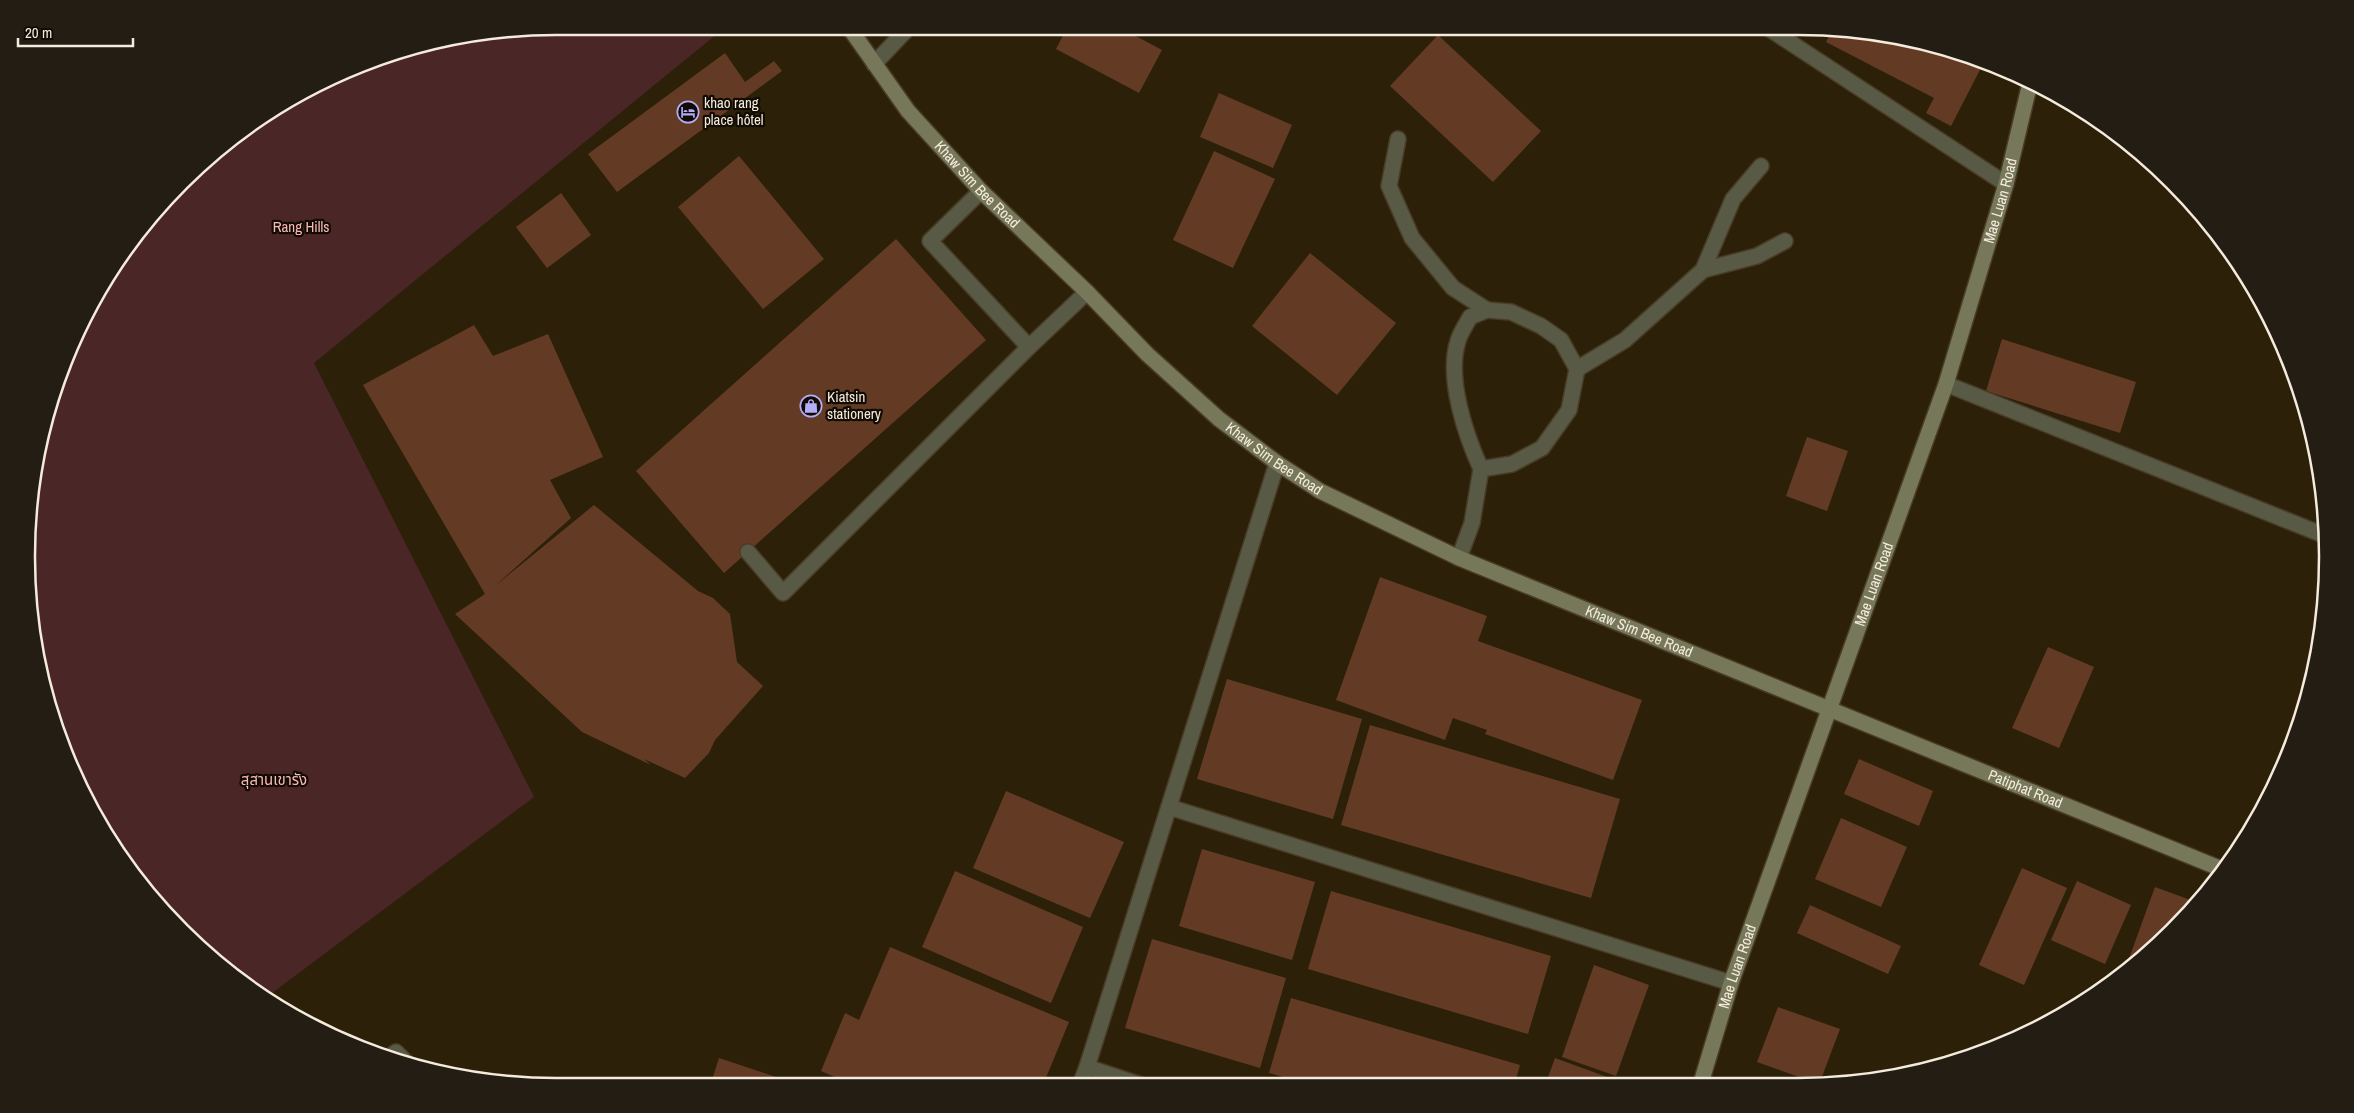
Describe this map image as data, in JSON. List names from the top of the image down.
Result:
{
  "streets": {
    "street": ["Khaw Sim Bee Road", "Mae Luan Road", "Patiphat Road"]
  },
  "crossings": [
    ["Khaw Sim Bee Road", "Mae Luan Road"],
    ["Khaw Sim Bee Road", "Patiphat Road"],
    ["Mae Luan Road", "Patiphat Road"]
  ],
  "parks": ["Rang Hills", "สุสานเขารัง"],
  "places": {
    "hotel": ["khao rang place hôtel"],
    "shop": ["Kiatsin stationery"]
  },
  "scale_bar": "20 m"
}
